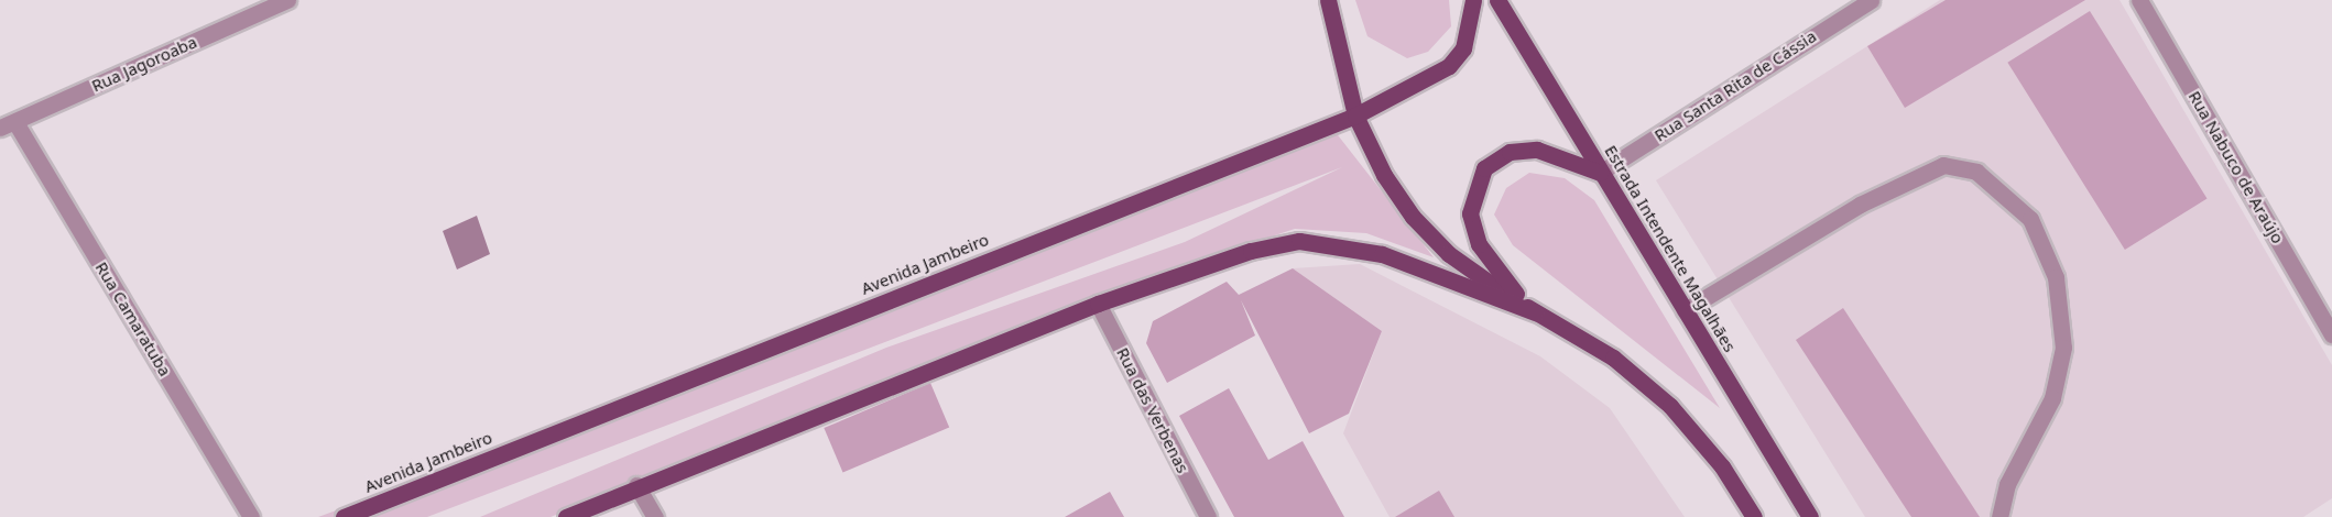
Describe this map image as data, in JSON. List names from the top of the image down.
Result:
{
  "streets": {
    "main road": ["Estrada Intendente Magalhães", "Avenida Jambeiro"],
    "street": [
      "Rua Jagoroaba",
      "Rua Santa Rita de Cássia",
      "Rua Nabuco de Araújo",
      "Rua Camaratuba",
      "Rua das Verbenas"
    ]
  },
  "crossings": [
    ["Rua Jagoroaba", "Rua Camaratuba"],
    ["Rua Santa Rita de Cássia", "Estrada Intendente Magalhães"]
  ]
}
